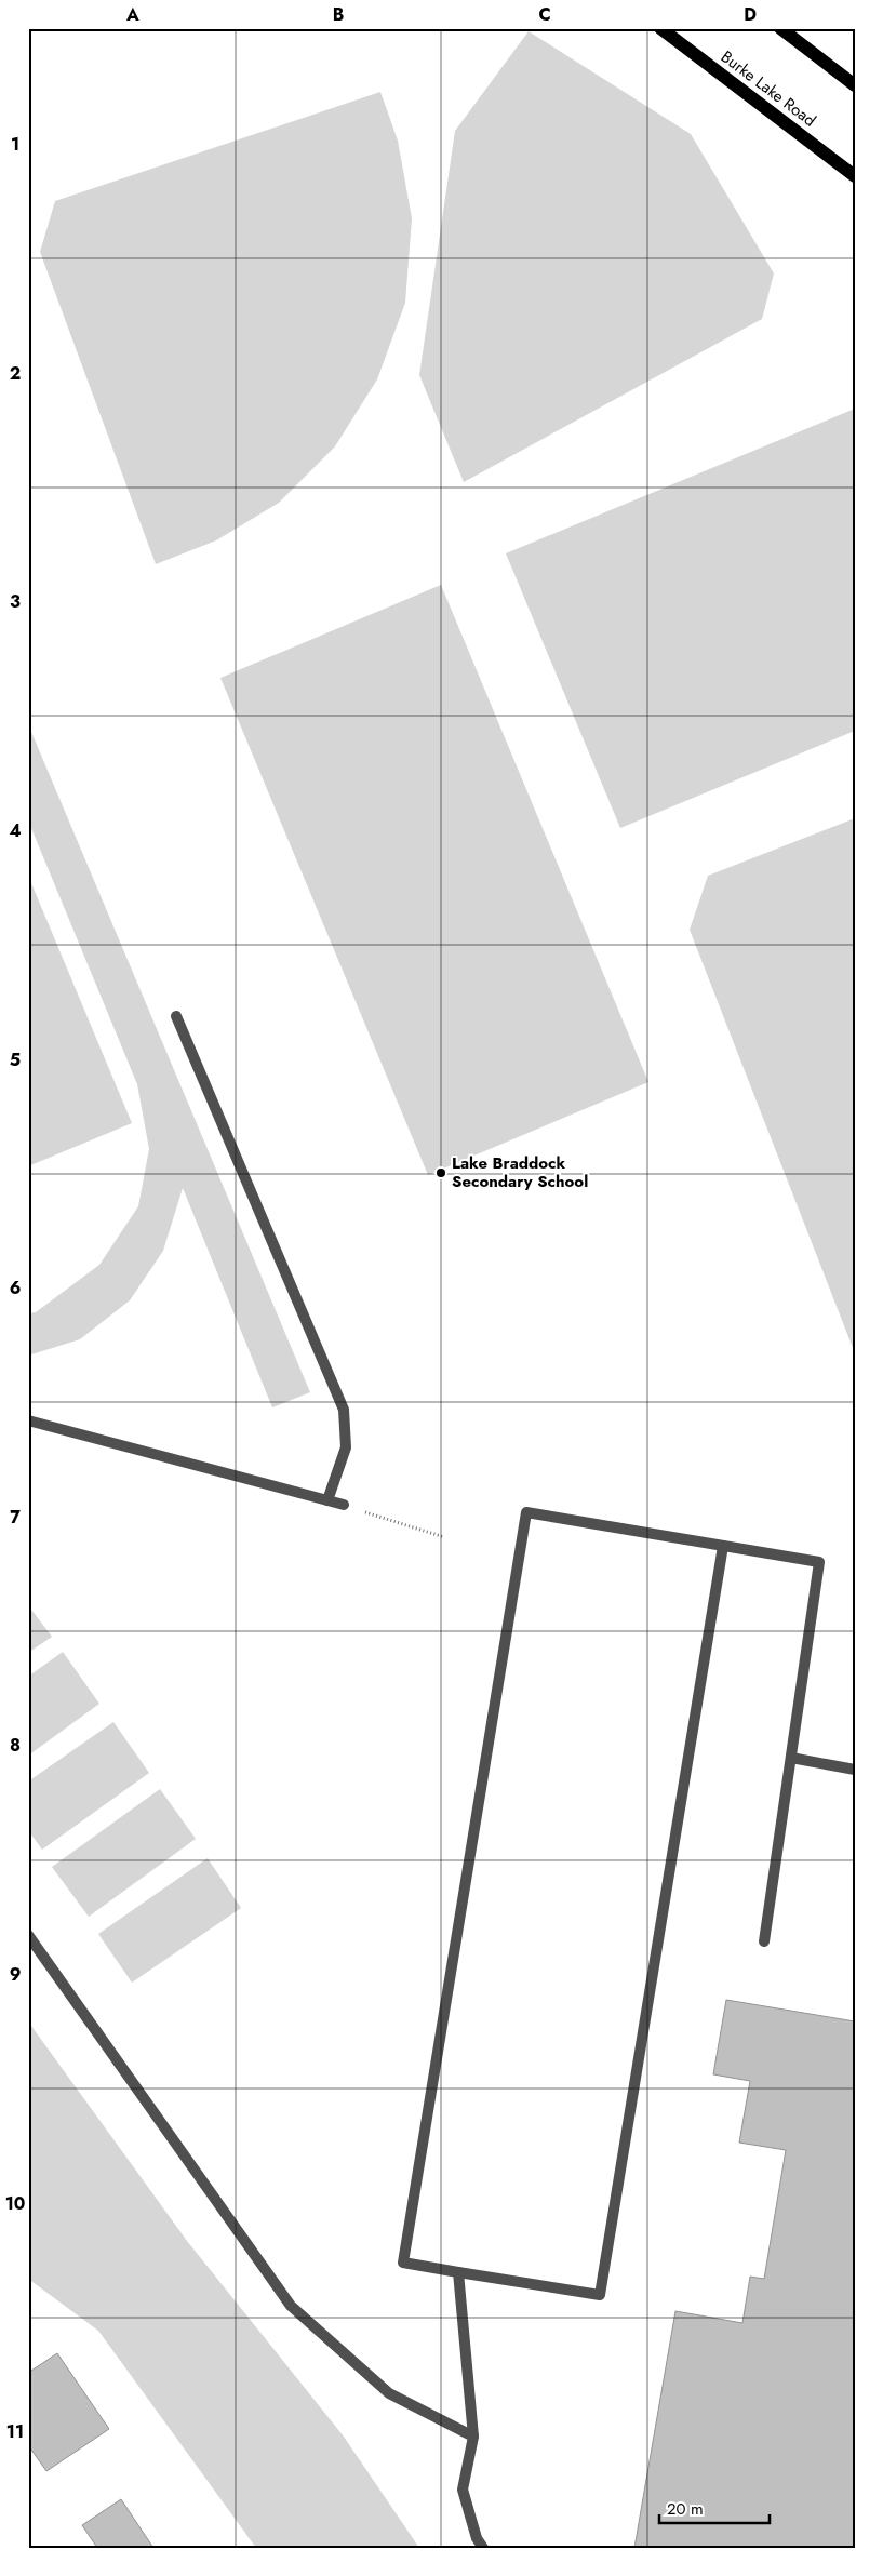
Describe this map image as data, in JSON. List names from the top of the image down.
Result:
{
  "streets": {
    "main road": ["Burke Lake Road"]
  },
  "places": ["Lake Braddock Secondary School"],
  "scale_bar": "20 m",
  "grid": {
    "columns": [
      "A",
      "B",
      "C",
      "D"
    ],
    "rows": [
      "1",
      "2",
      "3",
      "4",
      "5",
      "6",
      "7",
      "8",
      "9",
      "10",
      "11"
    ]
  }
}
